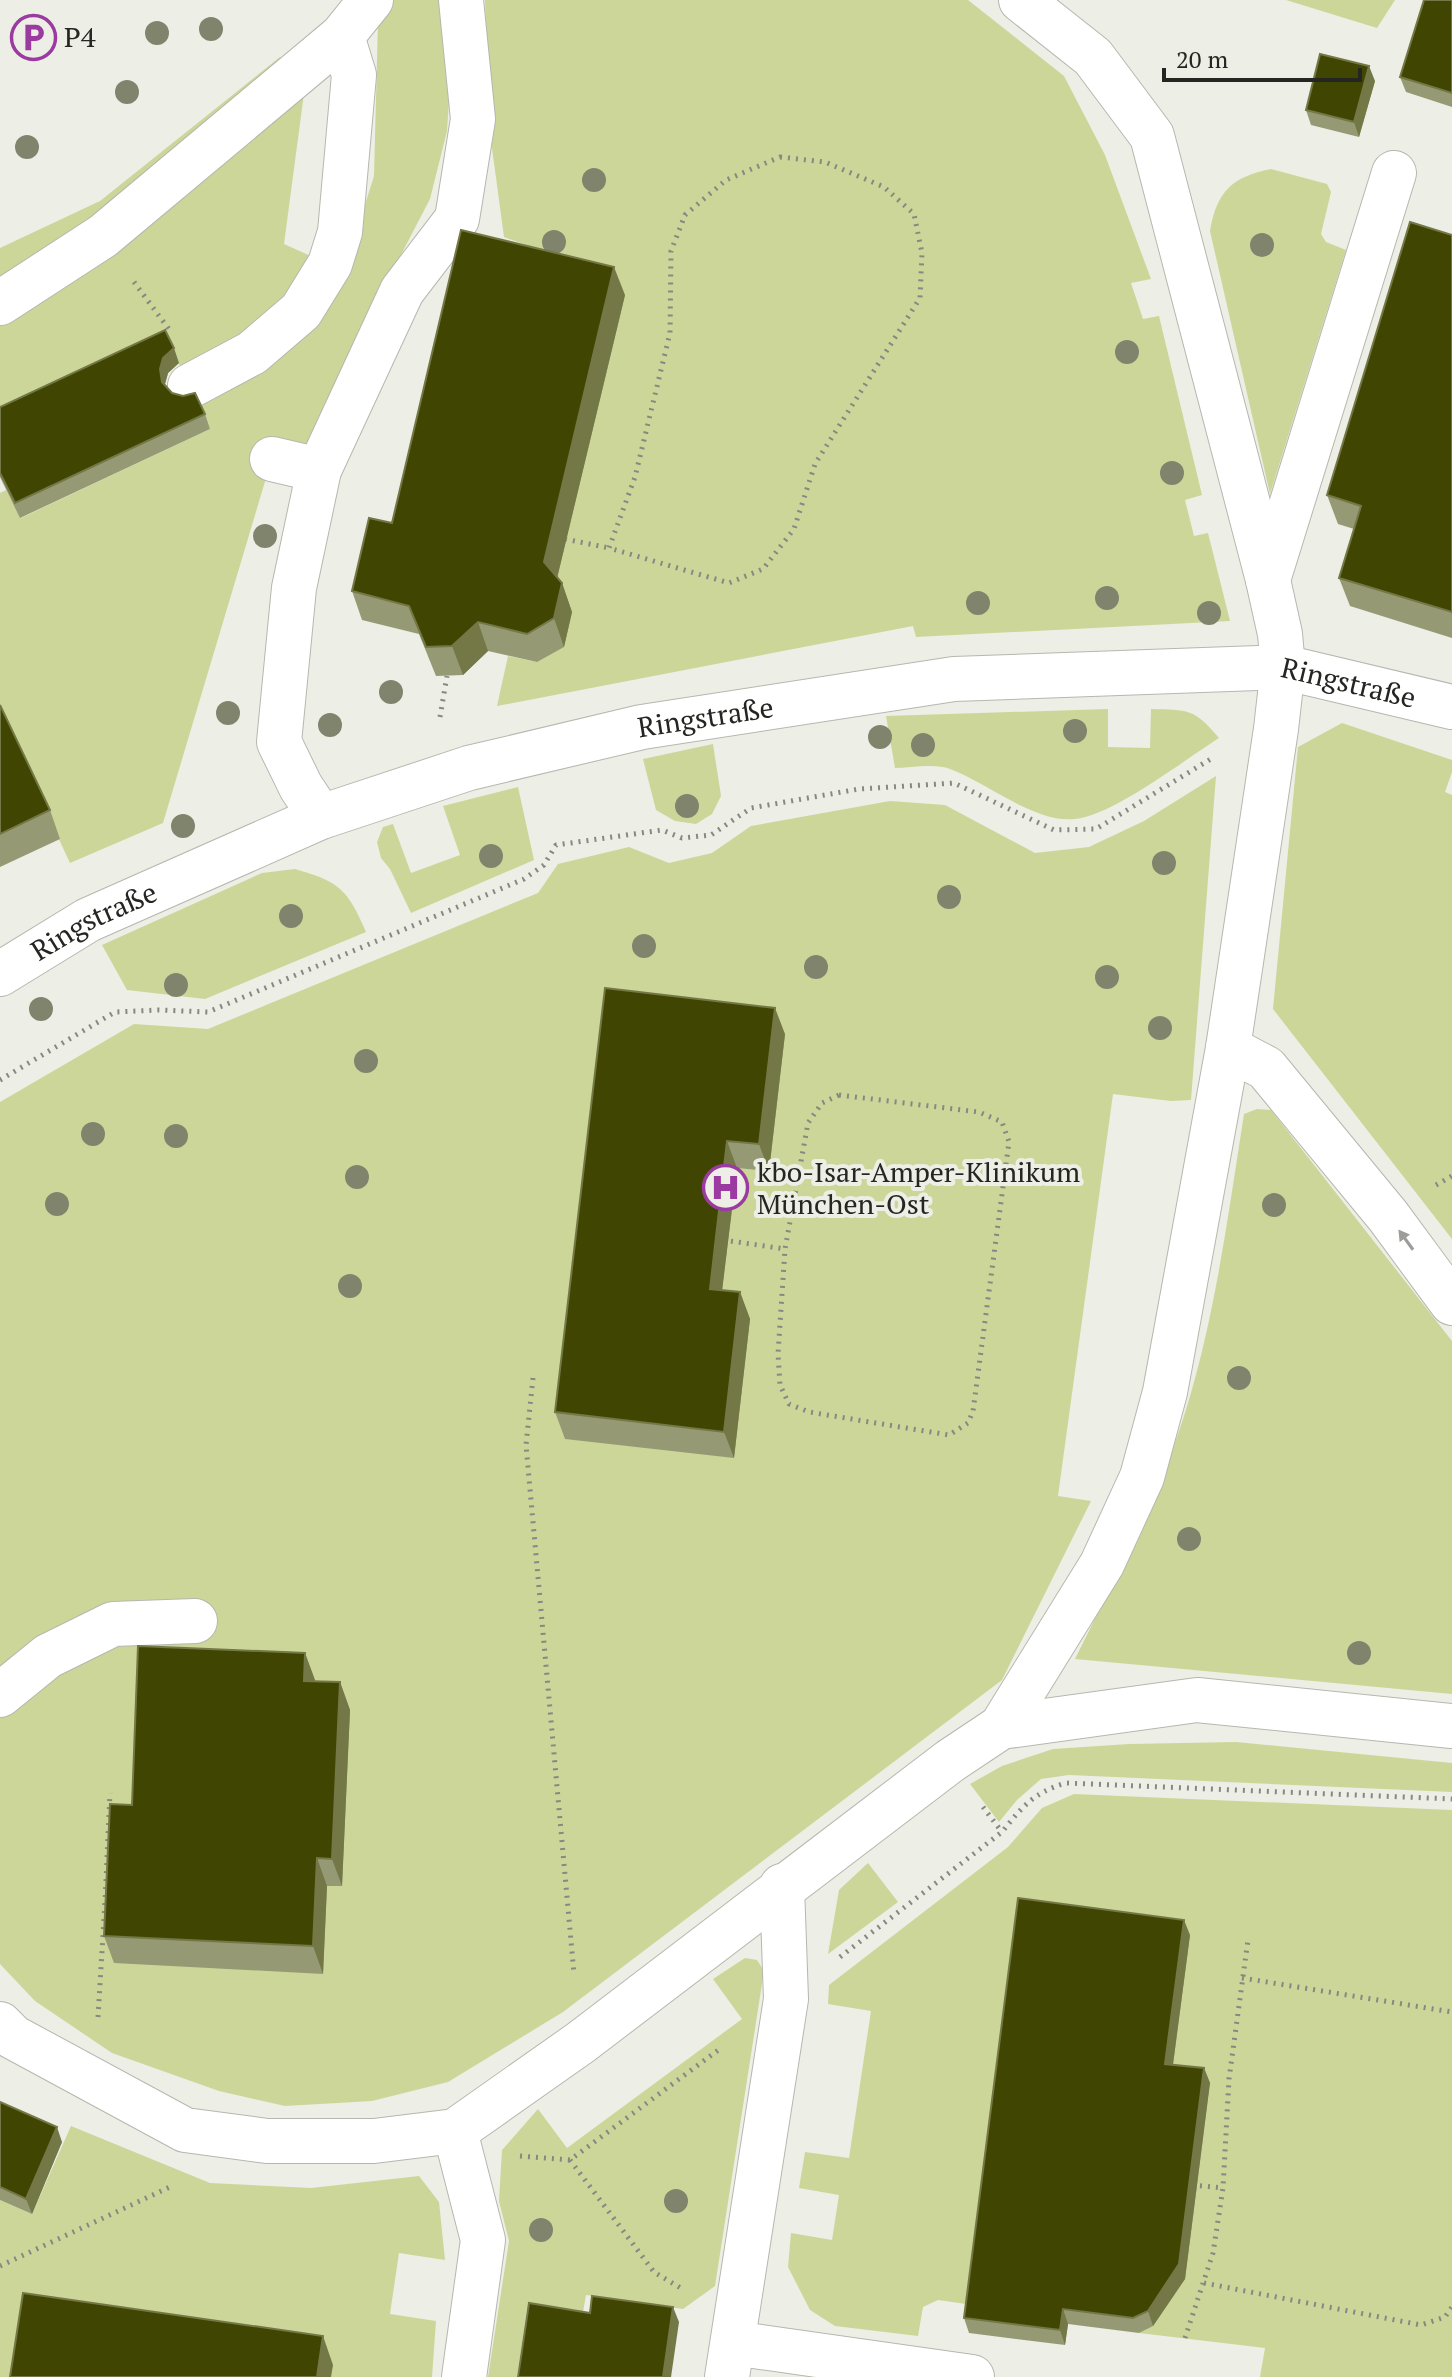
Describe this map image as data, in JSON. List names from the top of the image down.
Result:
{
  "streets": {
    "lane": ["Ringstraße"]
  },
  "places": {
    "parking": ["P4"],
    "hospital": ["kbo-Isar-Amper-Klinikum München-Ost"]
  },
  "scale_bar": "20 m"
}
